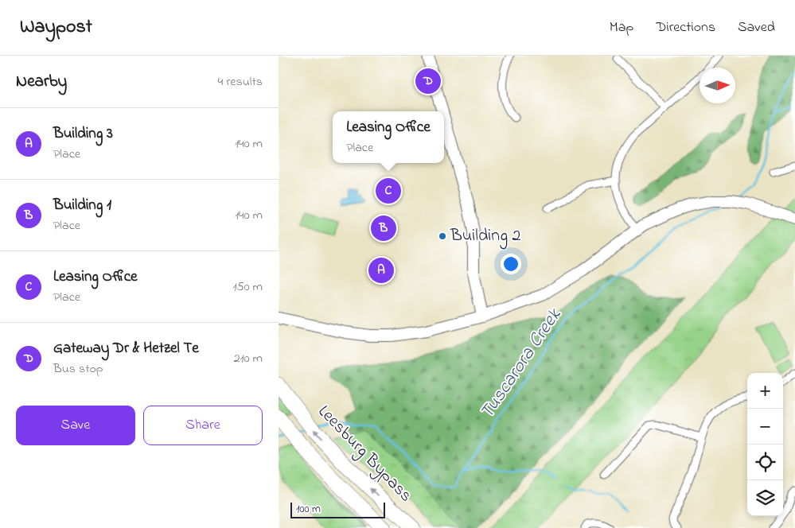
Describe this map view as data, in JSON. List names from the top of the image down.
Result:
{
  "streets": {
    "highway": ["Leesburg Bypass"]
  },
  "water": ["Tuscarora Creek"],
  "places": ["Building 2"],
  "scale_bar": "100 m",
  "north": "right",
  "page": {
    "header": "Waypost",
    "nav": ["Map", "Directions", "Saved"],
    "heading": ["Nearby", "4 results"],
    "pins": [
      "D",
      "C",
      "B",
      "A"
    ],
    "list": [
      {
        "mark": "A",
        "name": "Building 3",
        "note": "Place",
        "value": "140 m"
      },
      {
        "mark": "B",
        "name": "Building 1",
        "note": "Place",
        "value": "140 m"
      },
      {
        "mark": "C",
        "name": "Leasing Office",
        "note": "Place",
        "value": "150 m"
      },
      {
        "mark": "D",
        "name": "Gateway Dr & Hetzel Te",
        "note": "Bus stop",
        "value": "210 m"
      }
    ],
    "popup": ["Leasing Office", "Place"],
    "map_buttons": ["+", "−"],
    "buttons": ["Save", "Share"],
    "scale": "100 m"
  }
}
